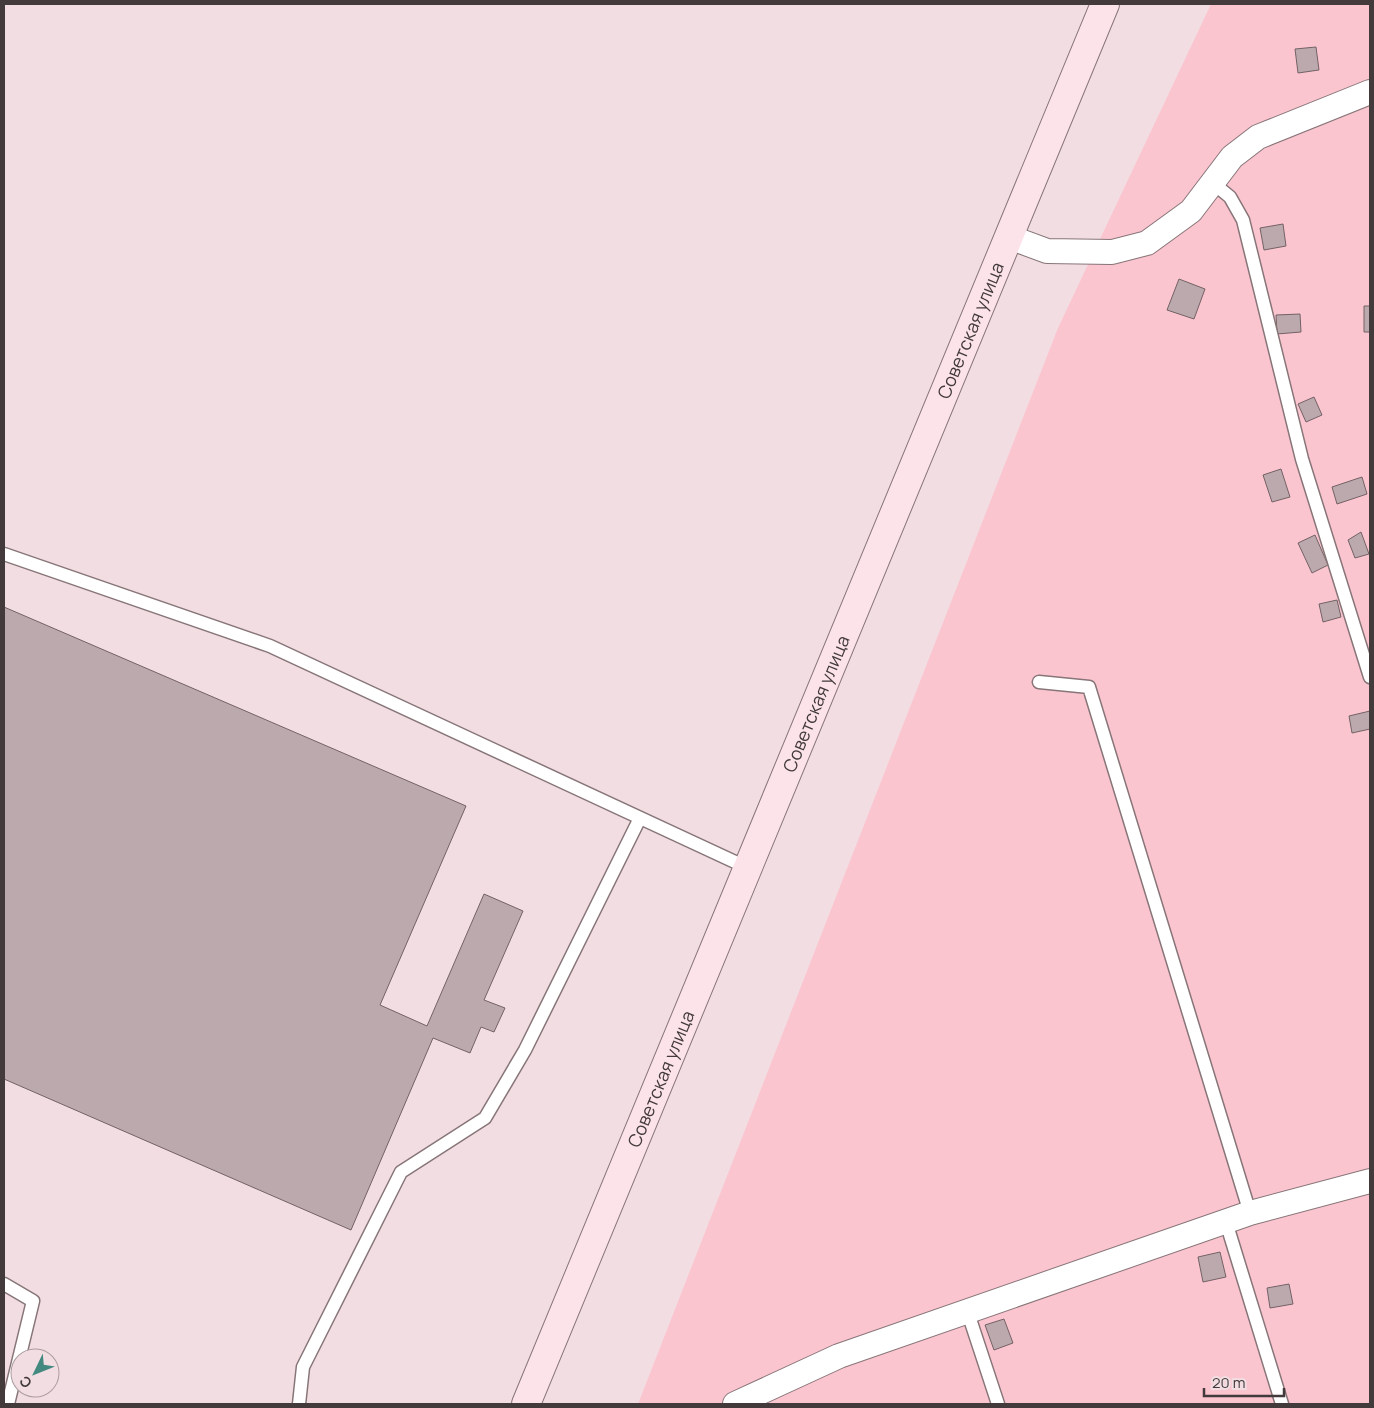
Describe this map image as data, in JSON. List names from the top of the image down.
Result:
{
  "streets": {
    "main road": ["Советская улица"]
  },
  "scale_bar": "20 m",
  "north": "bottom left"
}
